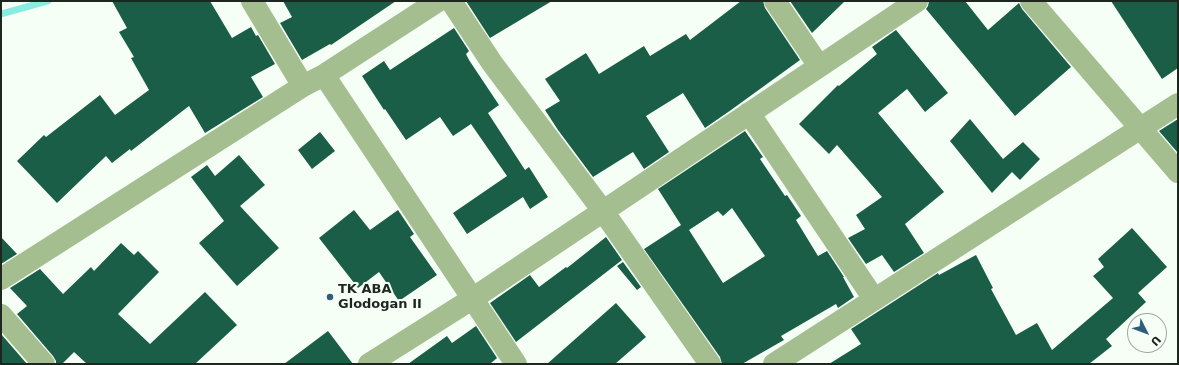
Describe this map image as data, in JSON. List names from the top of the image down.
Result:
{
  "places": ["TK ABA Glodogan II"],
  "north": "bottom right"
}
